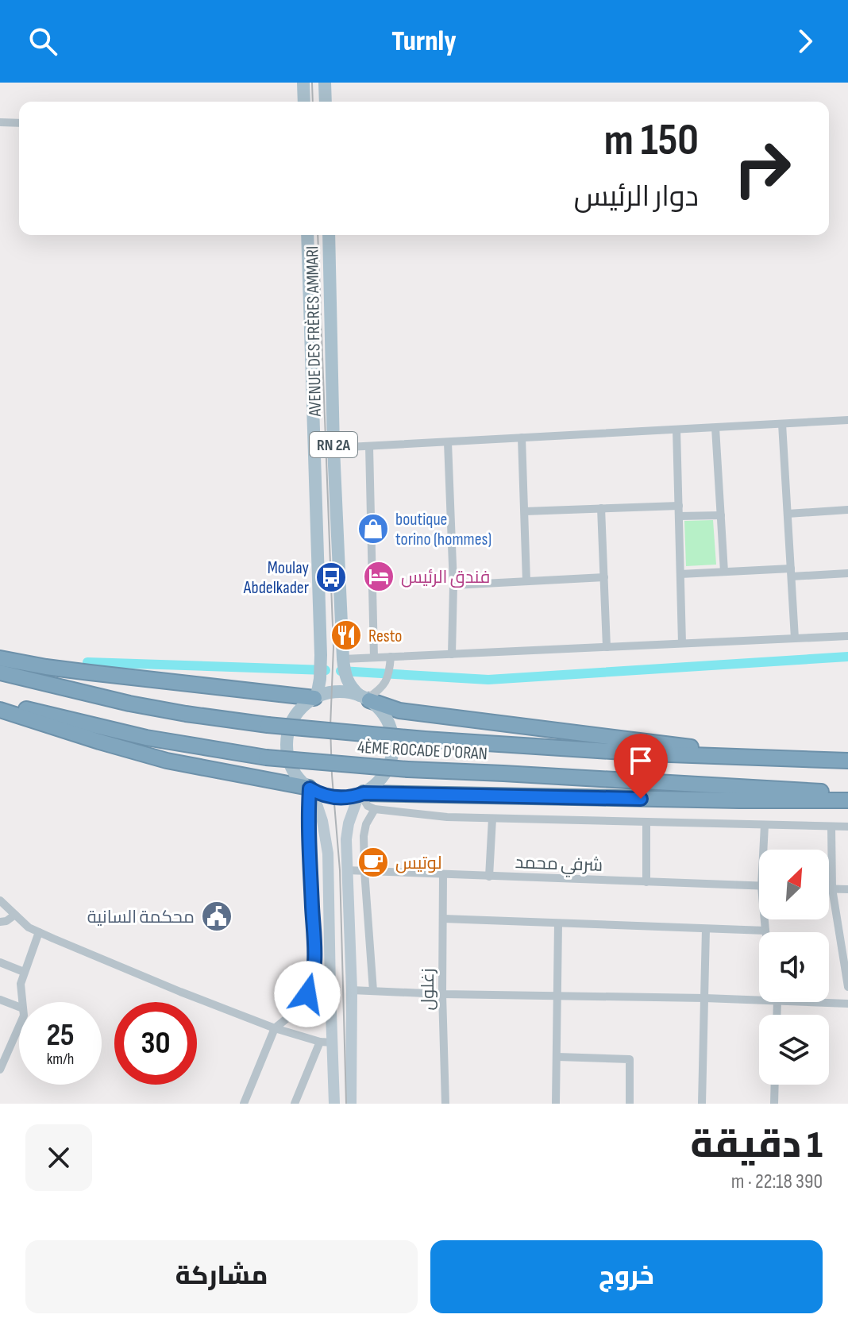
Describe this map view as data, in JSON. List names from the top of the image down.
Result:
{
  "streets": {
    "highway": ["4ÈME ROCADE D'ORAN"],
    "main road": ["AVENUE DES FRÈRES AMMARI", "RN 2A"],
    "street": ["شرفي محمد", "زغلول"]
  },
  "crossings": [
    ["AVENUE DES FRÈRES AMMARI", "RN 2A"],
    ["شرفي محمد", "زغلول"]
  ],
  "places": {
    "shop": ["boutique torino (hommes)"],
    "hotel": ["فندق الرئيس"],
    "bus stop": ["Moulay Abdelkader"],
    "restaurant": ["Resto"],
    "cafe": ["لوتيس"],
    "public building": ["محكمة السانية"]
  },
  "north": "top right",
  "page": {
    "header": "Turnly",
    "turn": ["150 m", "دوار الرئيس"],
    "speed": "25 km/h",
    "limit": "30",
    "heading": ["1 دقيقة", "390 m · 22:18"],
    "buttons": ["خروج", "مشاركة"]
  }
}
